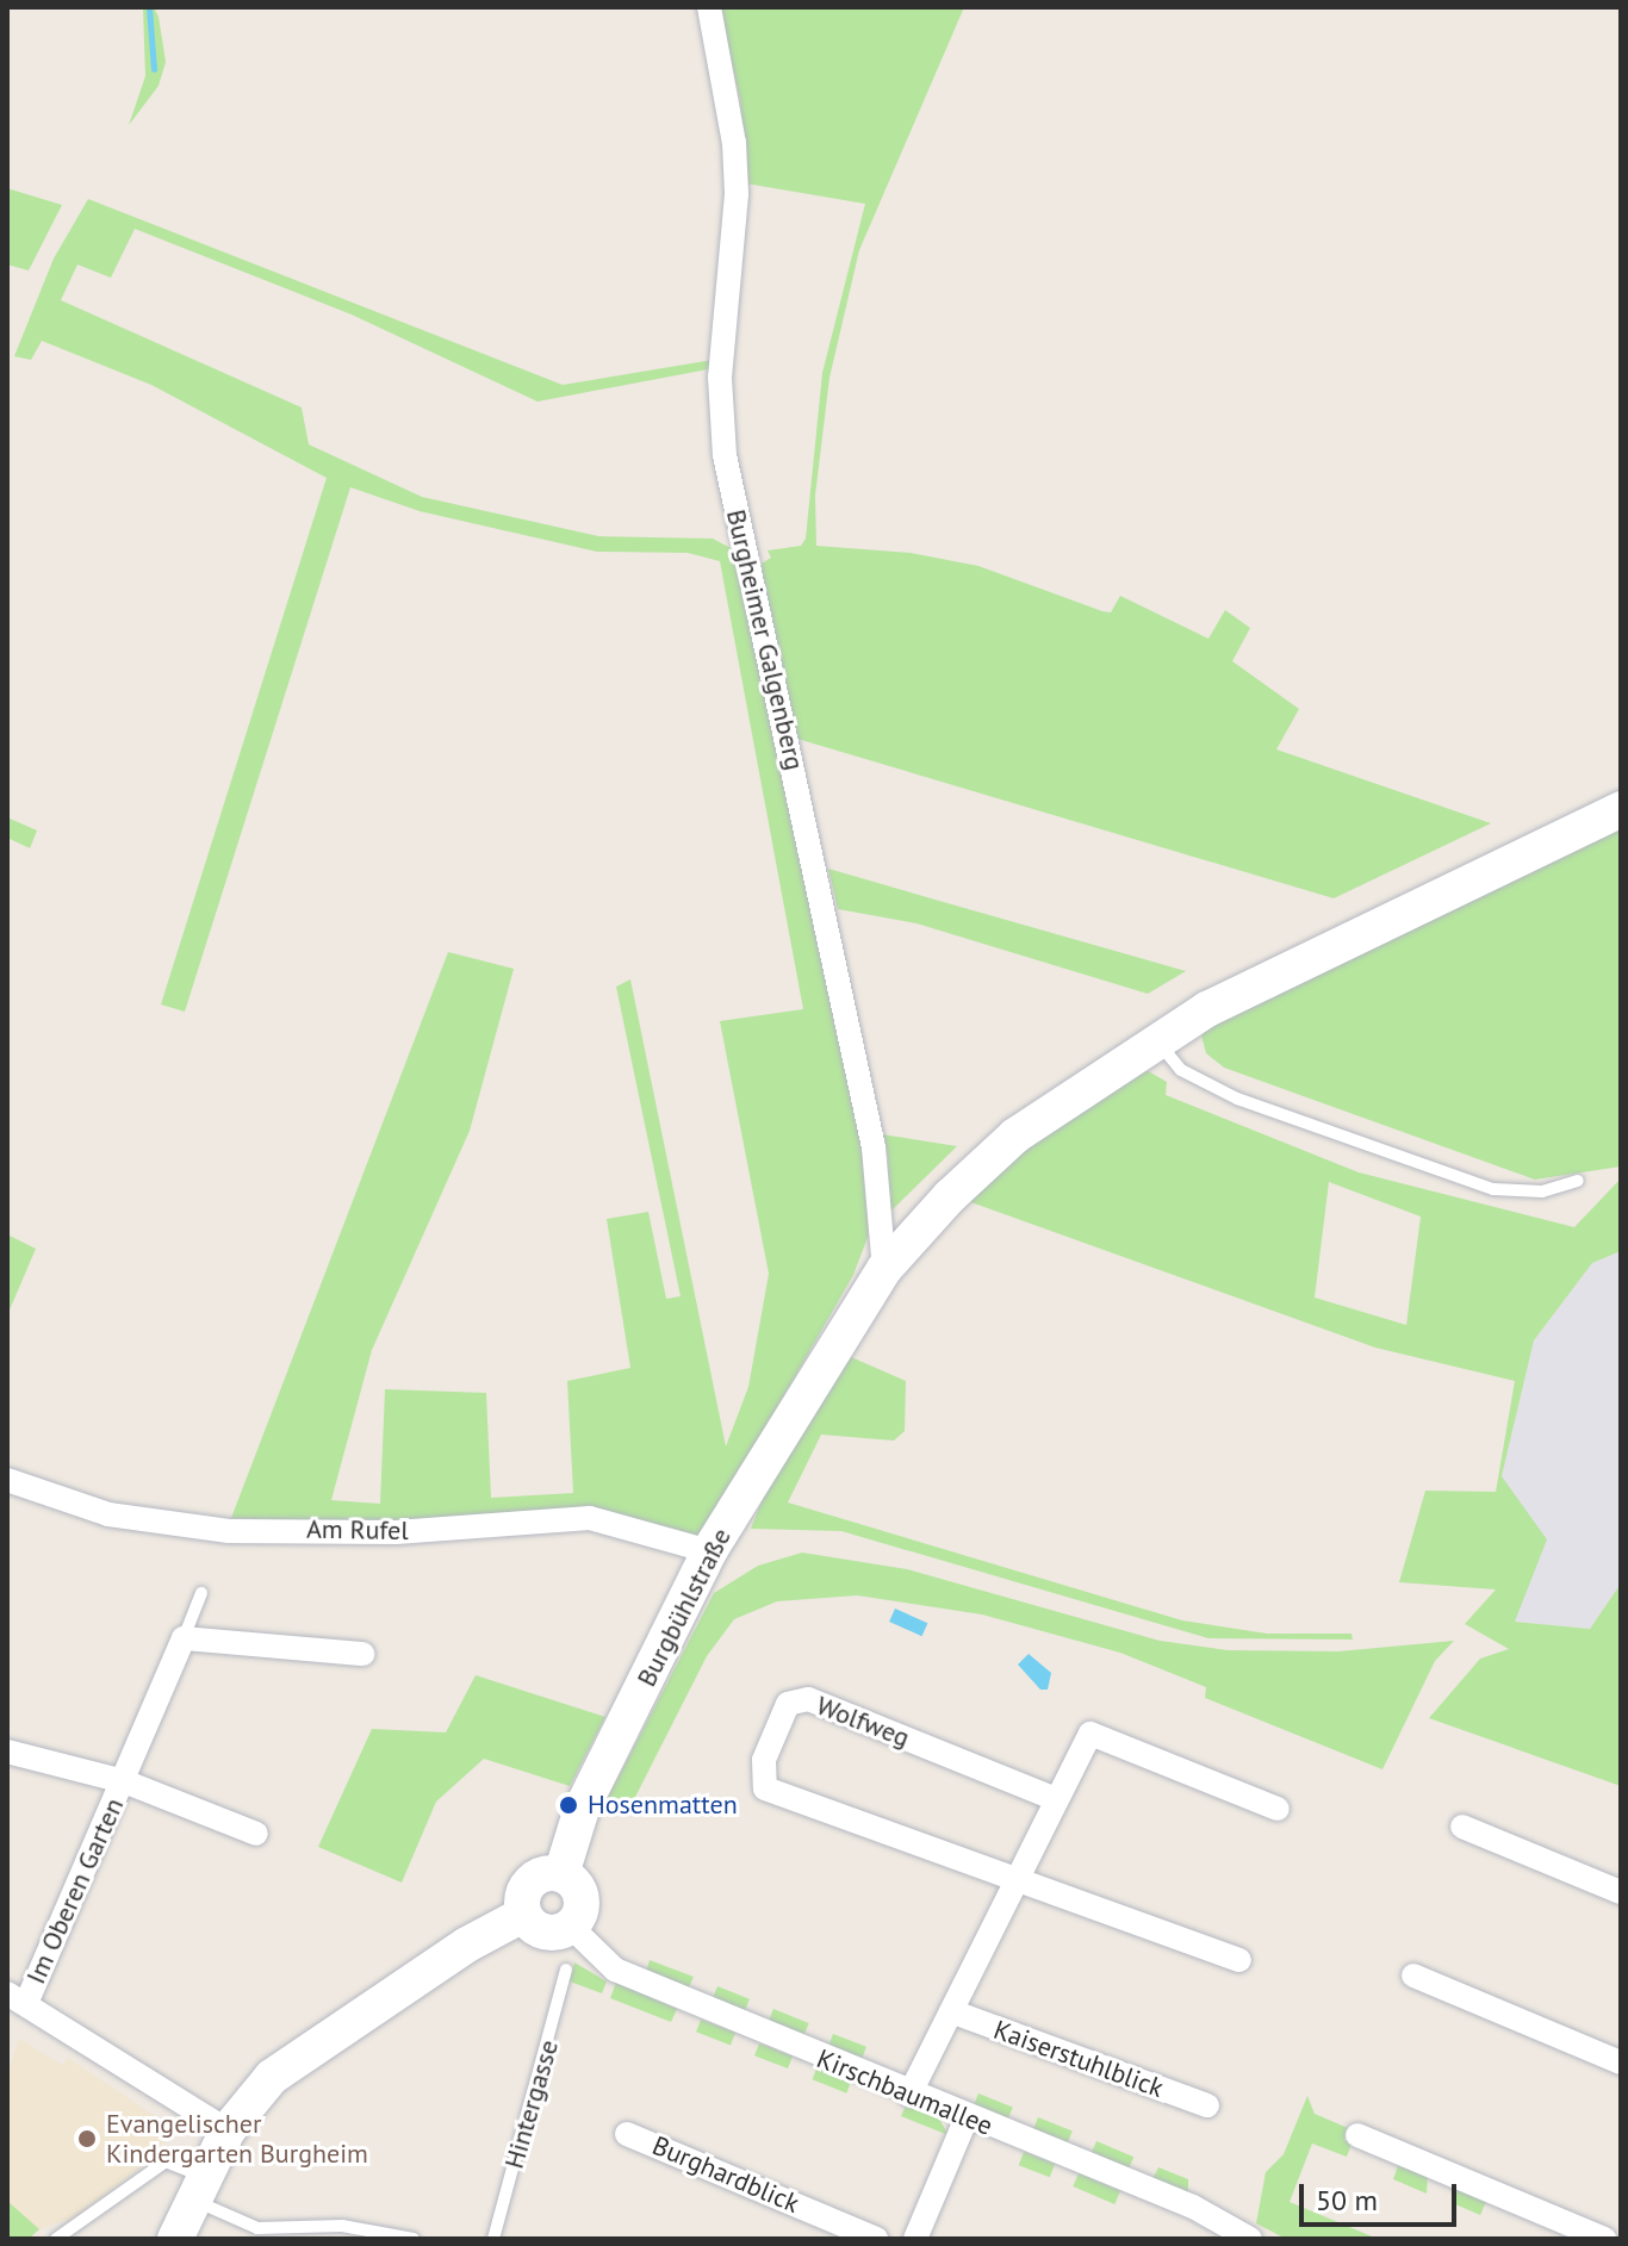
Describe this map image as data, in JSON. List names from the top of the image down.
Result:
{
  "streets": {
    "street": [
      "Burgheimer Galgenberg",
      "Am Rufel",
      "Burgbühlstraße",
      "Wolfweg",
      "Im Oberen Garten",
      "Kaiserstuhlblick",
      "Kirschbaumallee",
      "Burghardblick"
    ],
    "lane": ["Hintergasse"]
  },
  "crossings": [
    ["Burgheimer Galgenberg", "Burgbühlstraße"],
    ["Am Rufel", "Burgbühlstraße"],
    ["Burgbühlstraße", "Kirschbaumallee"]
  ],
  "places": ["Hosenmatten", "Evangelischer Kindergarten Burgheim"],
  "scale_bar": "50 m"
}
